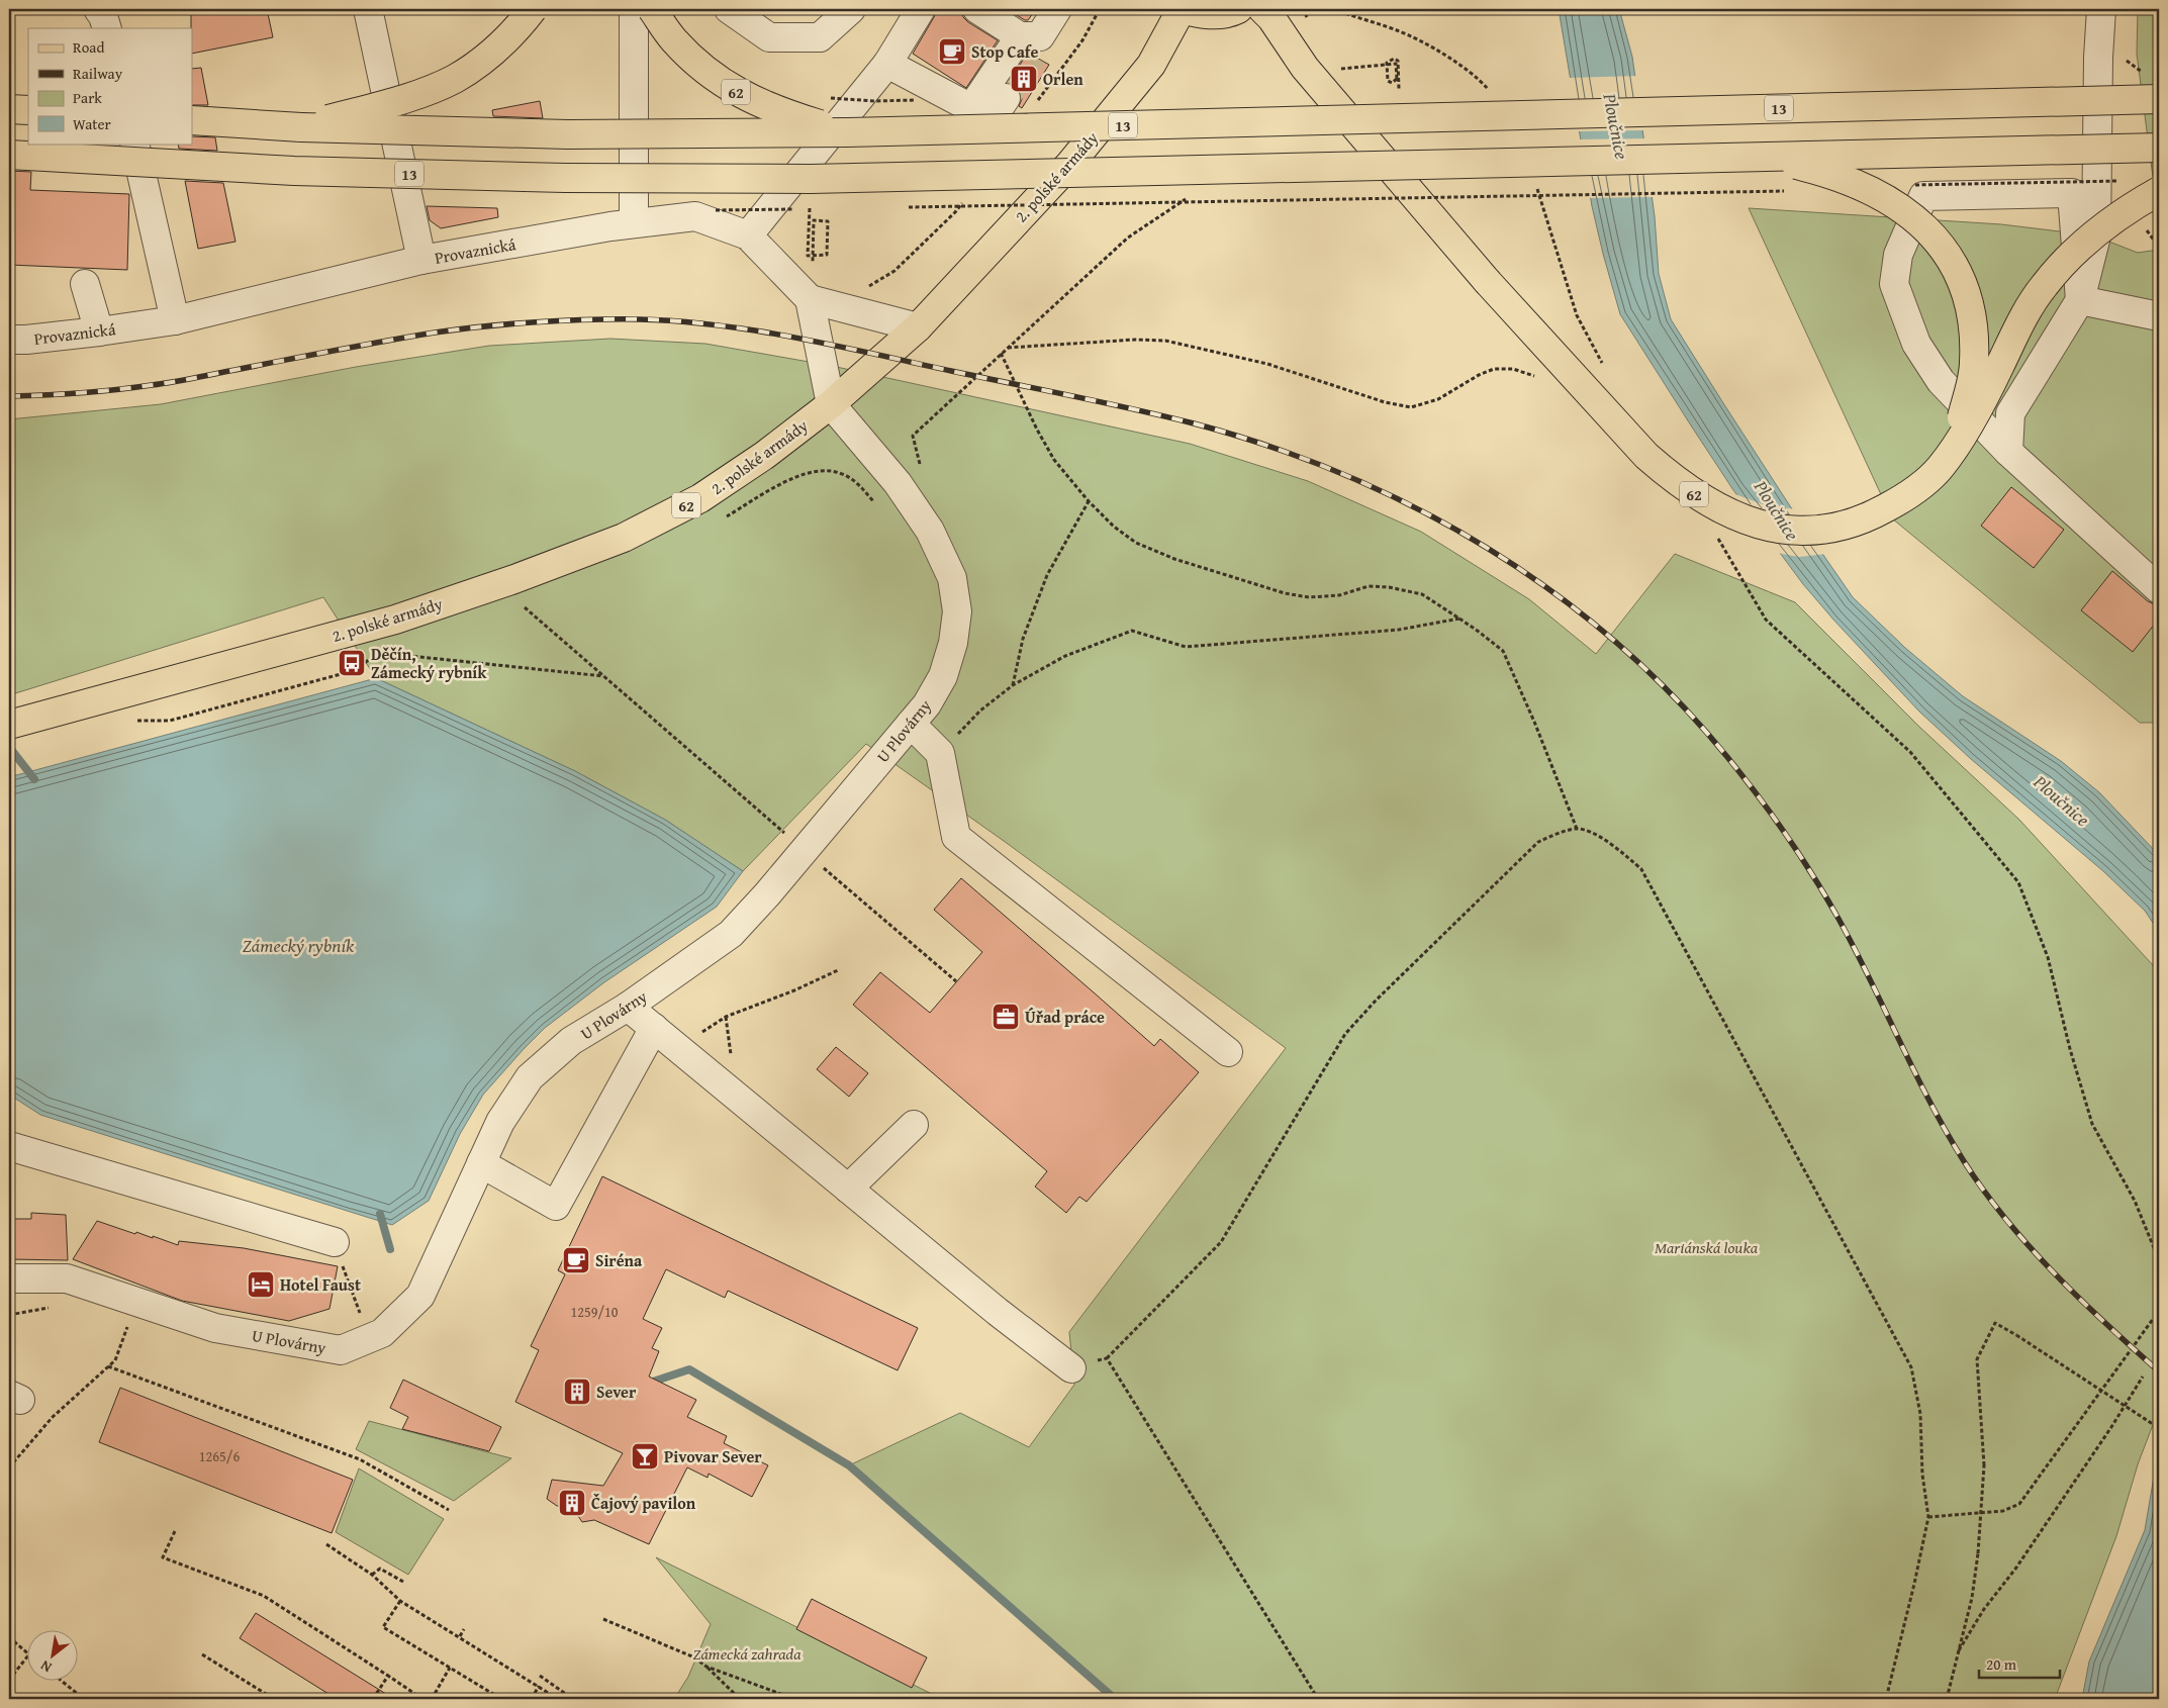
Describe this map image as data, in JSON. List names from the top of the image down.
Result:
{
  "streets": {
    "main road": ["62", "13", "2. polské armády"],
    "street": ["Provaznická", "U Plovárny"]
  },
  "crossings": [
    ["62", "13"],
    ["62", "2. polské armády"],
    ["2. polské armády", "U Plovárny"]
  ],
  "water": ["Ploučnice", "Zámecký rybník"],
  "parks": ["Mariánská louka", "Zámecká zahrada"],
  "places": {
    "cafe": ["Stop Cafe", "Siréna"],
    "building": ["Orlen", "Sever", "Čajový pavilon"],
    "bus stop": ["Děčín, Zámecký rybník"],
    "office": ["Úřad práce"],
    "hotel": ["Hotel Faust"],
    "bar": ["Pivovar Sever"]
  },
  "house_numbers": ["1259/10", "1265/6"],
  "legend": [
    "Road",
    "Railway",
    "Park",
    "Water"
  ],
  "scale_bar": "20 m",
  "north": "bottom left"
}
